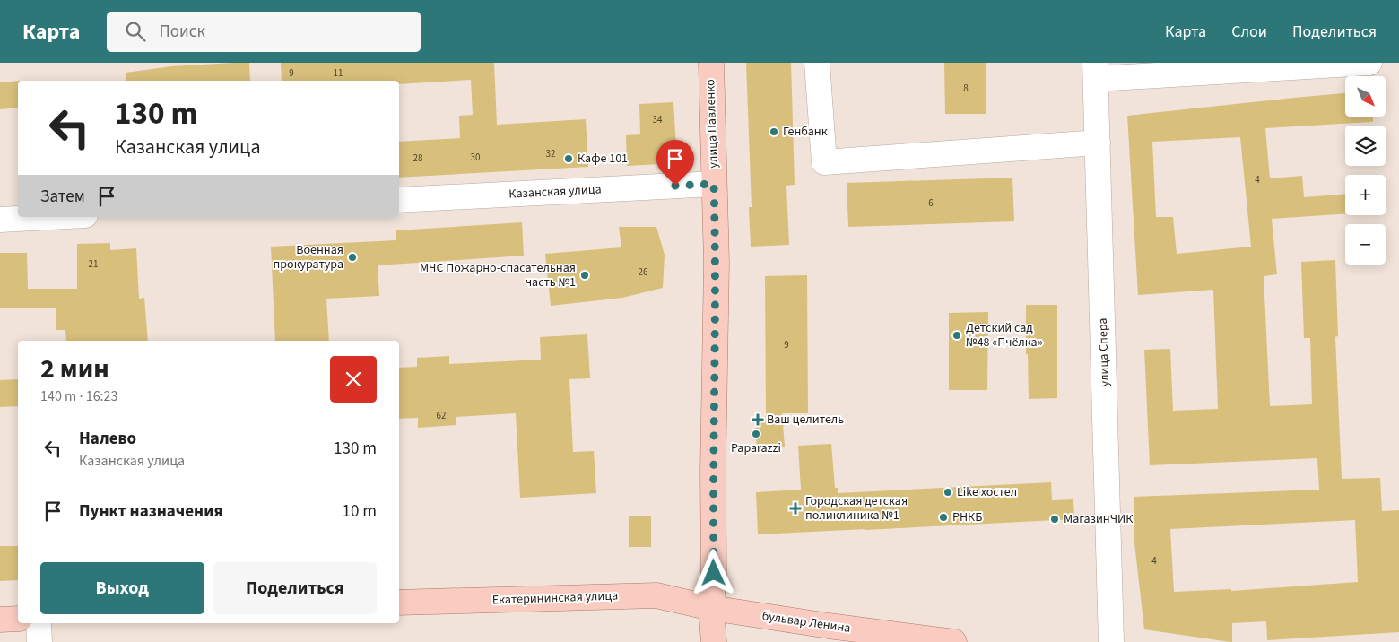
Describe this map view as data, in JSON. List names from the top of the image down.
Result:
{
  "streets": {
    "main road": ["улица Павленко", "Екатерининская улица", "бульвар Ленина"],
    "street": ["Казанская улица", "улица Спера"]
  },
  "crossings": [
    ["улица Павленко", "Казанская улица"],
    ["улица Павленко", "Екатерининская улица"],
    ["улица Павленко", "бульвар Ленина"],
    ["Екатерининская улица", "бульвар Ленина"]
  ],
  "places": {
    "other": [
      "Генбанк",
      "Кафе 101",
      "Военная прокуратура",
      "МЧС Пожарно-спасательная часть №1",
      "Детский сад №48 «Пчёлка»",
      "Paparazzi",
      "Like хостел",
      "РНКБ",
      "МагазинЧИК"
    ],
    "health": ["Ваш целитель", "Городская детская поликлиника №1"]
  },
  "house_numbers": [
    "9",
    "11",
    "8",
    "34",
    "32",
    "30",
    "28",
    "4",
    "6",
    "21",
    "26",
    "9",
    "62",
    "4"
  ],
  "north": "bottom right",
  "page": {
    "header": "Карта",
    "search": "Поиск",
    "nav": ["Карта", "Слои", "Поделиться"],
    "map_buttons": ["+", "−"],
    "turn": ["130 m", "Казанская улица"],
    "then": "Затем",
    "heading": ["2 мин", "140 m · 16:23"],
    "list": [
      {
        "name": "Налево",
        "note": "Казанская улица",
        "value": "130 m"
      },
      {
        "name": "Пункт назначения",
        "value": "10 m"
      }
    ],
    "buttons": ["Выход", "Поделиться"]
  }
}
